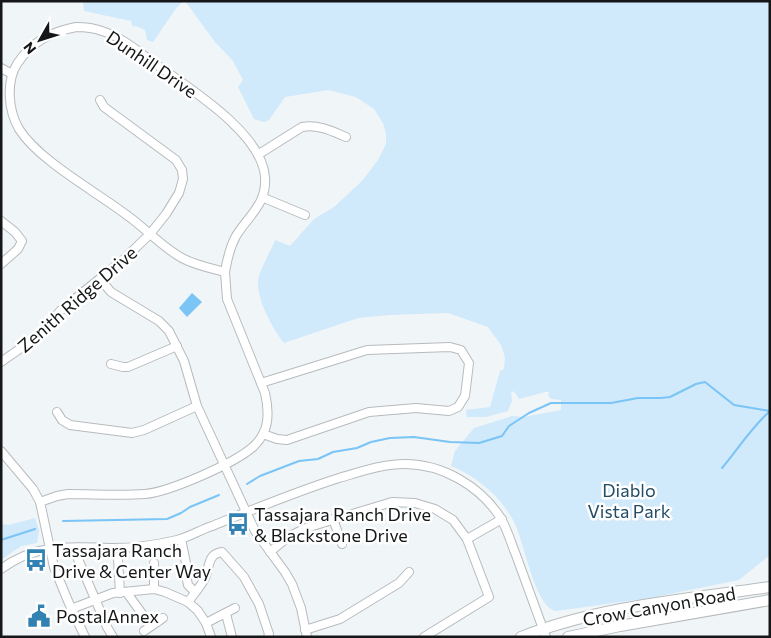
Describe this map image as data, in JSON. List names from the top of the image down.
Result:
{
  "streets": {
    "main road": ["Crow Canyon Road"],
    "street": ["Dunhill Drive", "Zenith Ridge Drive"]
  },
  "crossings": [
    ["Dunhill Drive", "Zenith Ridge Drive"]
  ],
  "parks": ["Diablo Vista Park"],
  "places": {
    "bus stop": ["Tassajara Ranch Drive & Blackstone Drive", "Tassajara Ranch Drive & Center Way"],
    "public building": ["PostalAnnex"]
  },
  "north": "bottom left"
}
